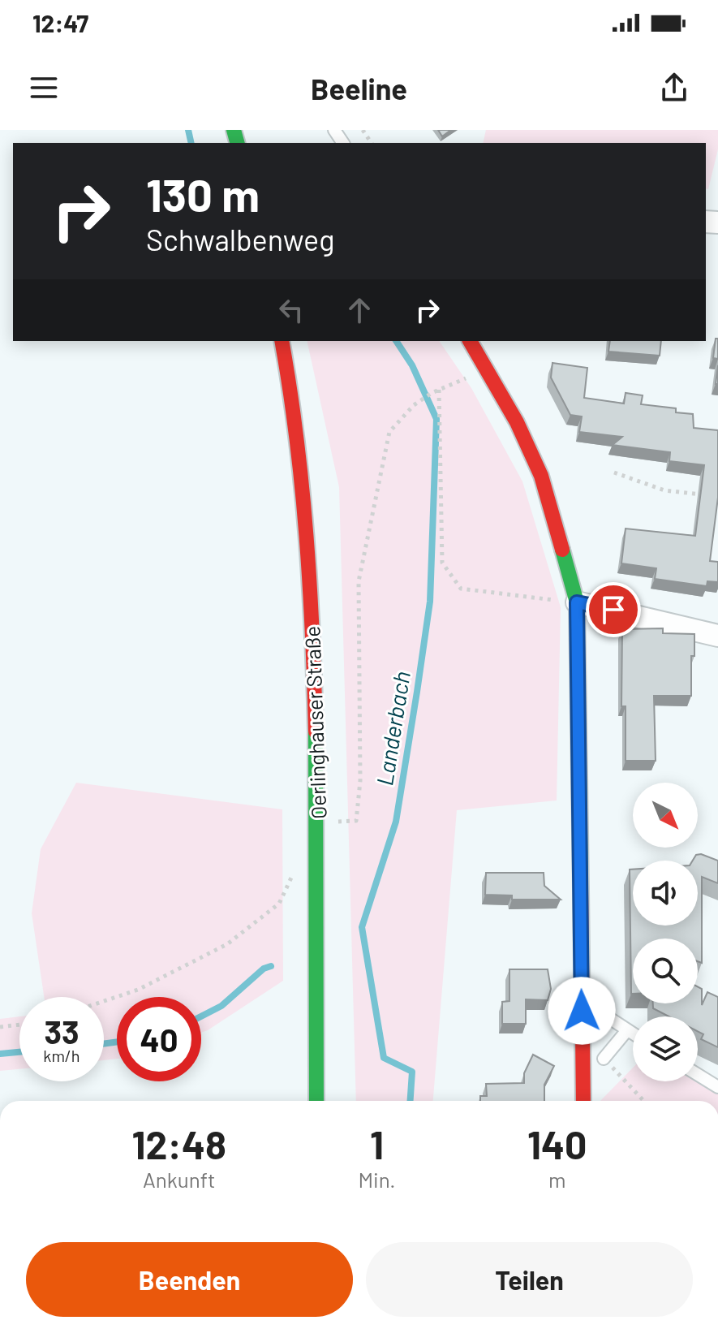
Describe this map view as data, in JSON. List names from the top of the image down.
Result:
{
  "streets": {
    "main road": ["Oerlinghauser Straße"]
  },
  "water": ["Landerbach"],
  "north": "bottom right",
  "page": {
    "status": "12:47",
    "header": "Beeline",
    "turn": ["130 m", "Schwalbenweg"],
    "speed": "33 km/h",
    "limit": "40",
    "eta": [
      "12:48",
      "Ankunft",
      "1",
      "Min.",
      "140",
      "m"
    ],
    "buttons": ["Beenden", "Teilen"]
  }
}
